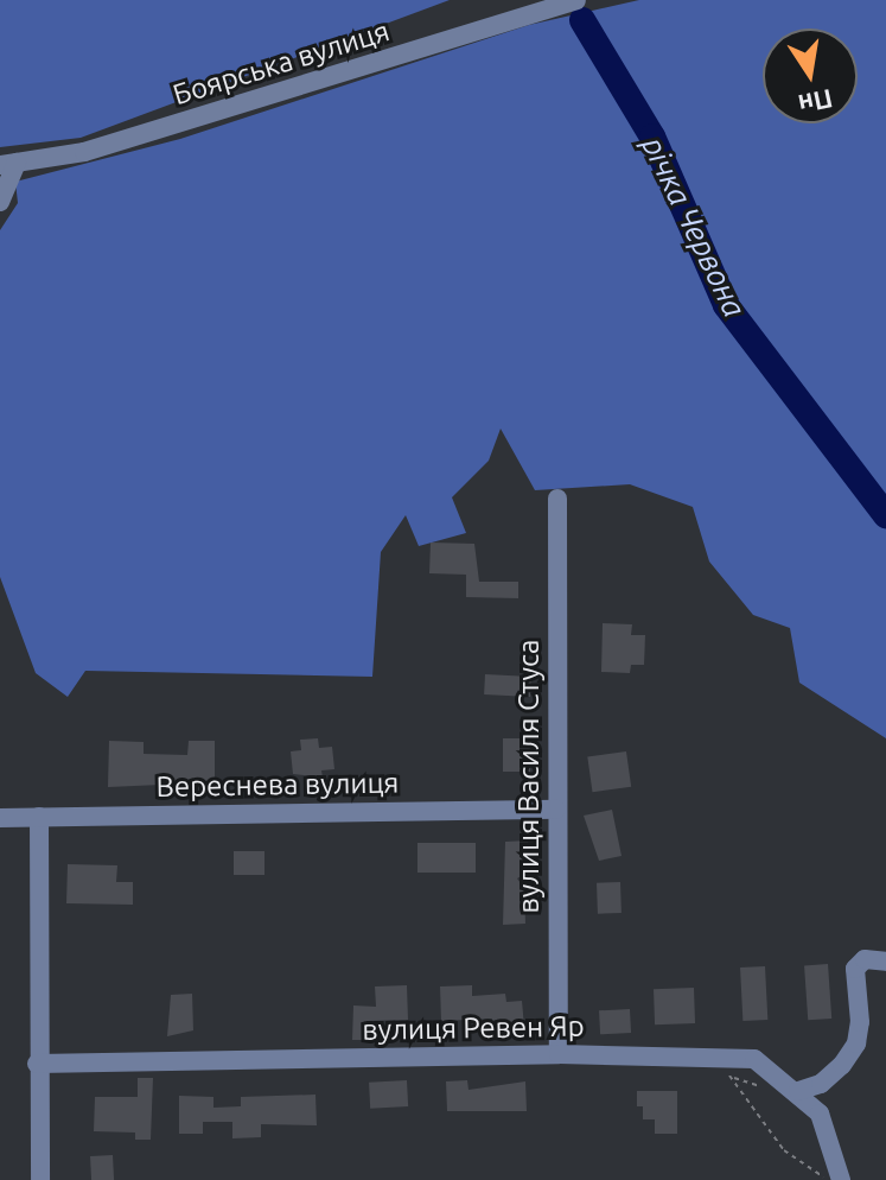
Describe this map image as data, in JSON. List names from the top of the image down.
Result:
{
  "streets": {
    "street": [
      "Боярська вулиця",
      "вулиця Василя Стуса",
      "Вереснева вулиця",
      "вулиця Ревен Яр"
    ]
  },
  "crossings": [
    ["вулиця Василя Стуса", "Вереснева вулиця"],
    ["вулиця Василя Стуса", "вулиця Ревен Яр"]
  ],
  "water": ["річка Червона"],
  "north": "bottom"
}
